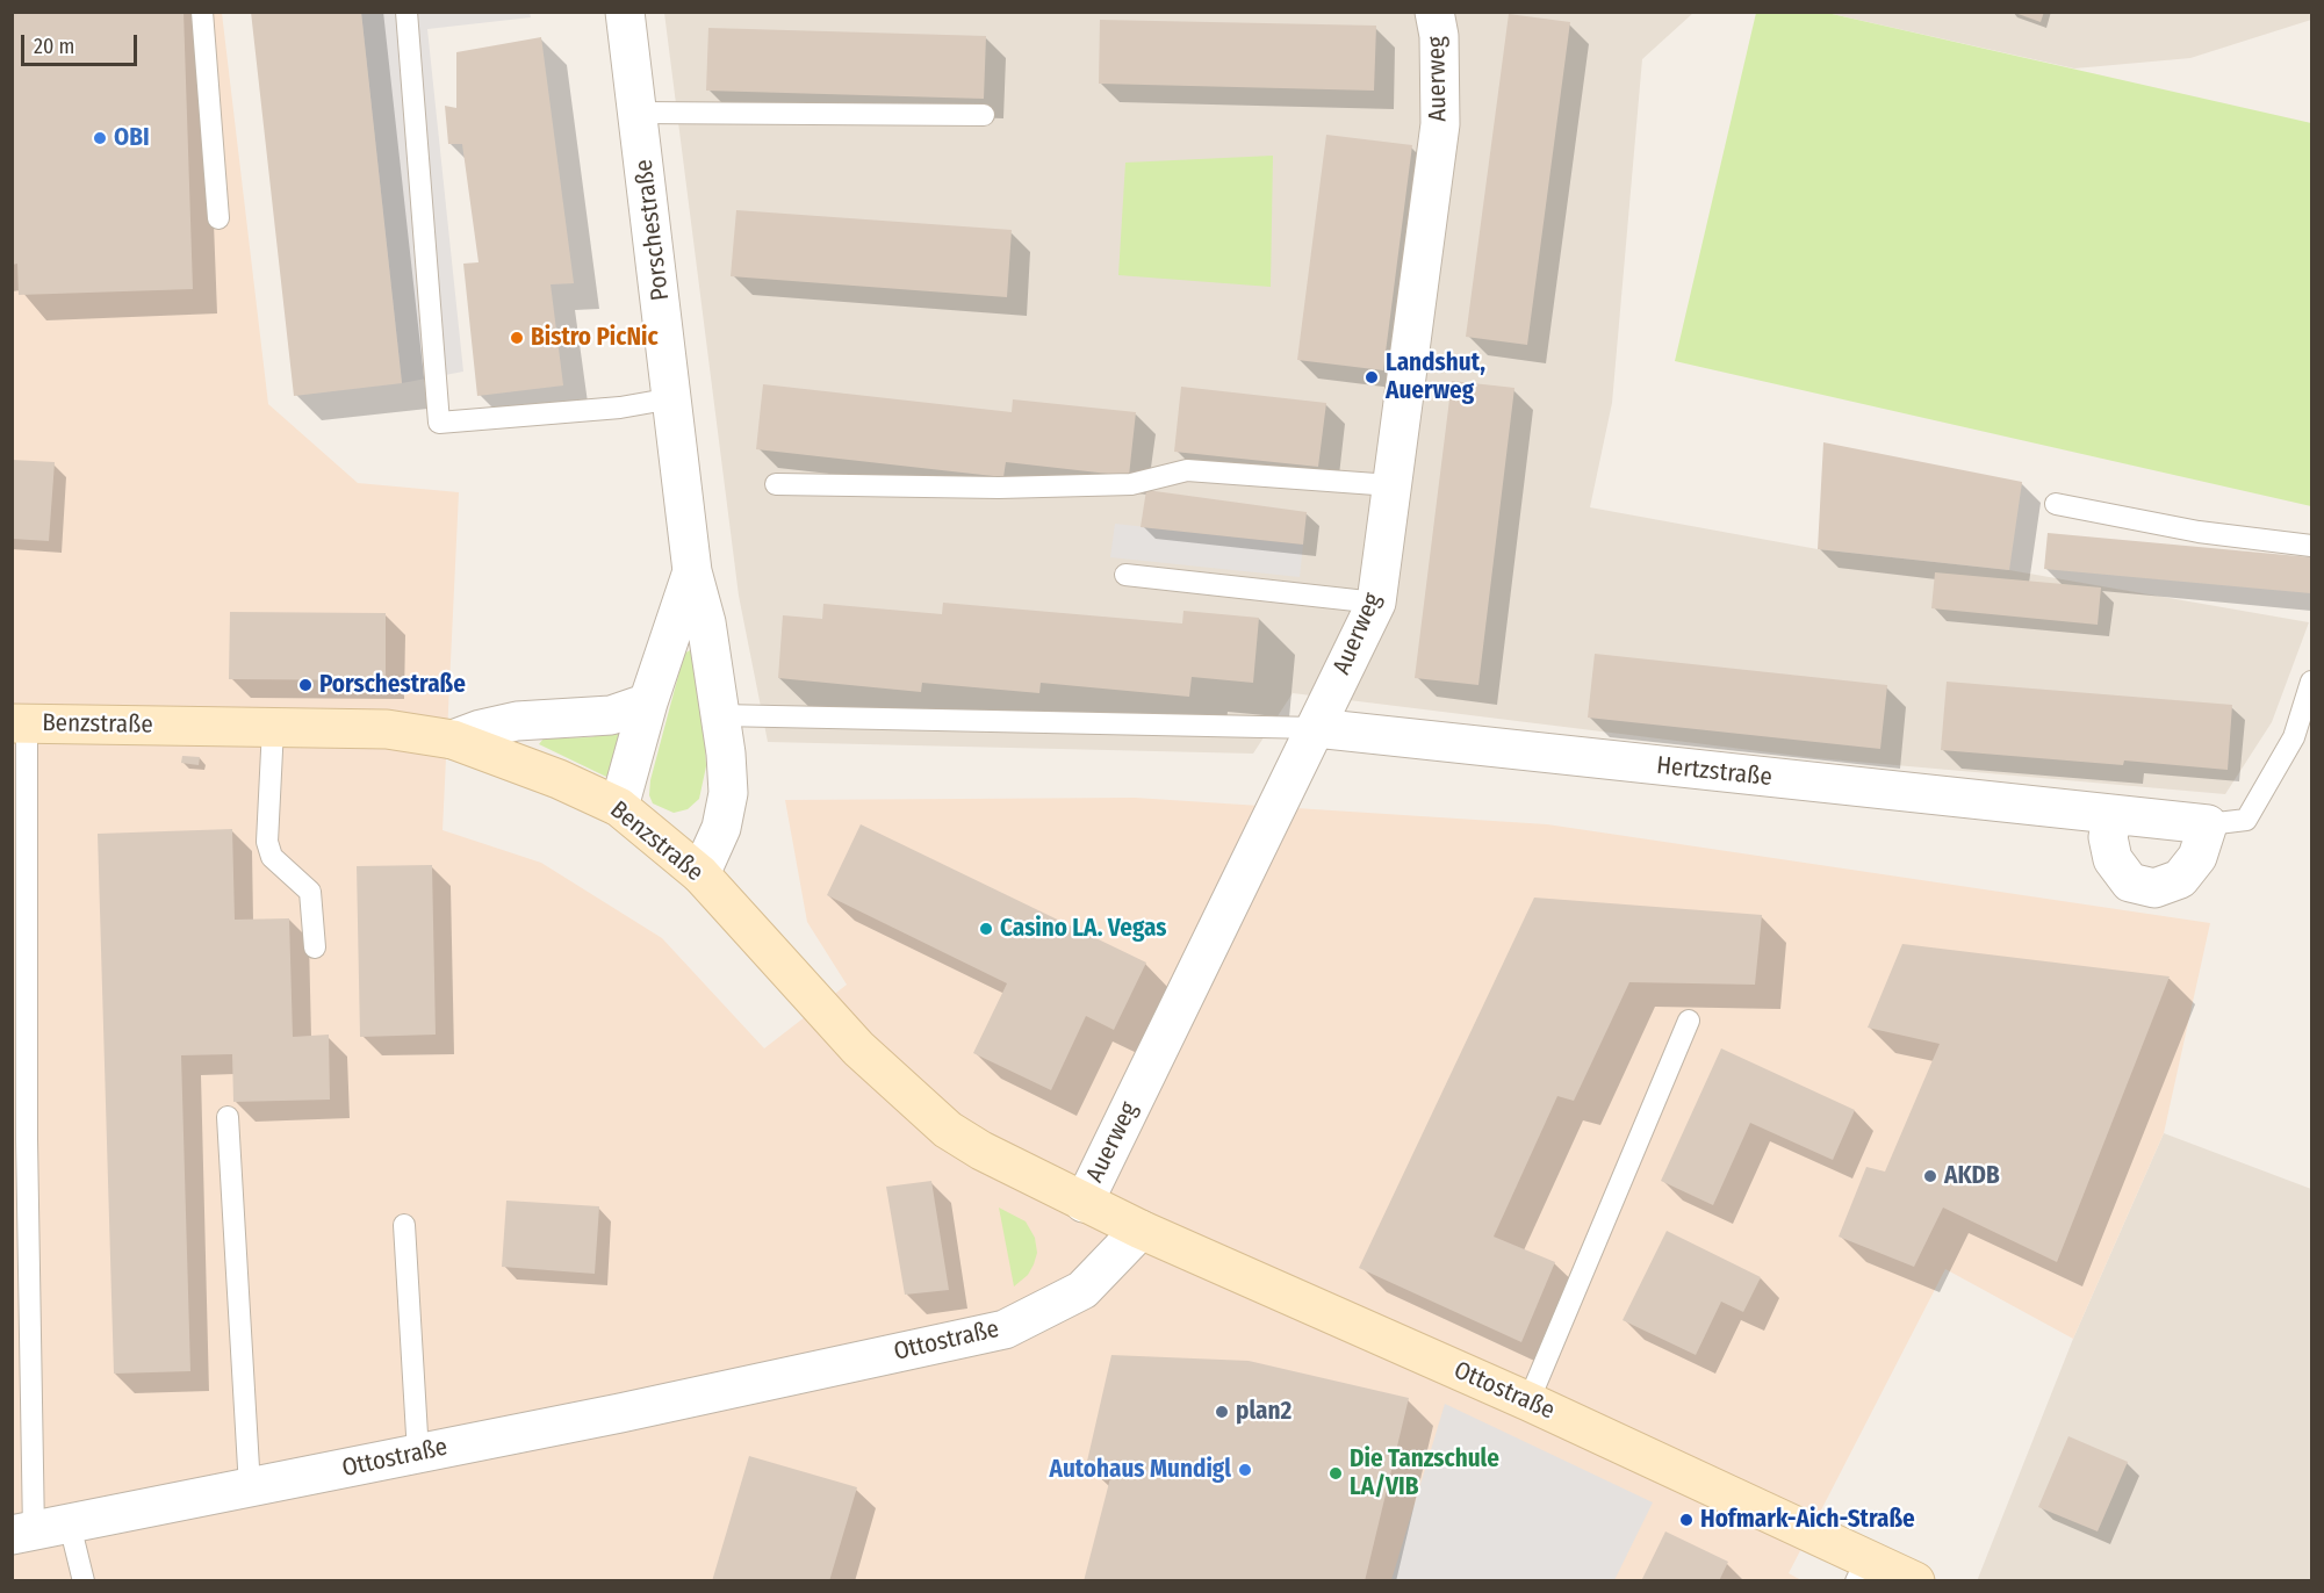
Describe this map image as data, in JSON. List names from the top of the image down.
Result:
{
  "streets": {
    "street": [
      "Auerweg",
      "Porschestraße",
      "Benzstraße",
      "Hertzstraße",
      "Ottostraße"
    ]
  },
  "crossings": [
    ["Auerweg", "Benzstraße"],
    ["Auerweg", "Hertzstraße"],
    ["Porschestraße", "Benzstraße"],
    ["Benzstraße", "Ottostraße"]
  ],
  "places": [
    "OBI",
    "Bistro PicNic",
    "Landshut, Auerweg",
    "Porschestraße",
    "Casino LA. Vegas",
    "AKDB",
    "plan2",
    "Autohaus Mundigl",
    "Die Tanzschule LA/VIB",
    "Hofmark-Aich-Straße"
  ],
  "scale_bar": "20 m"
}
